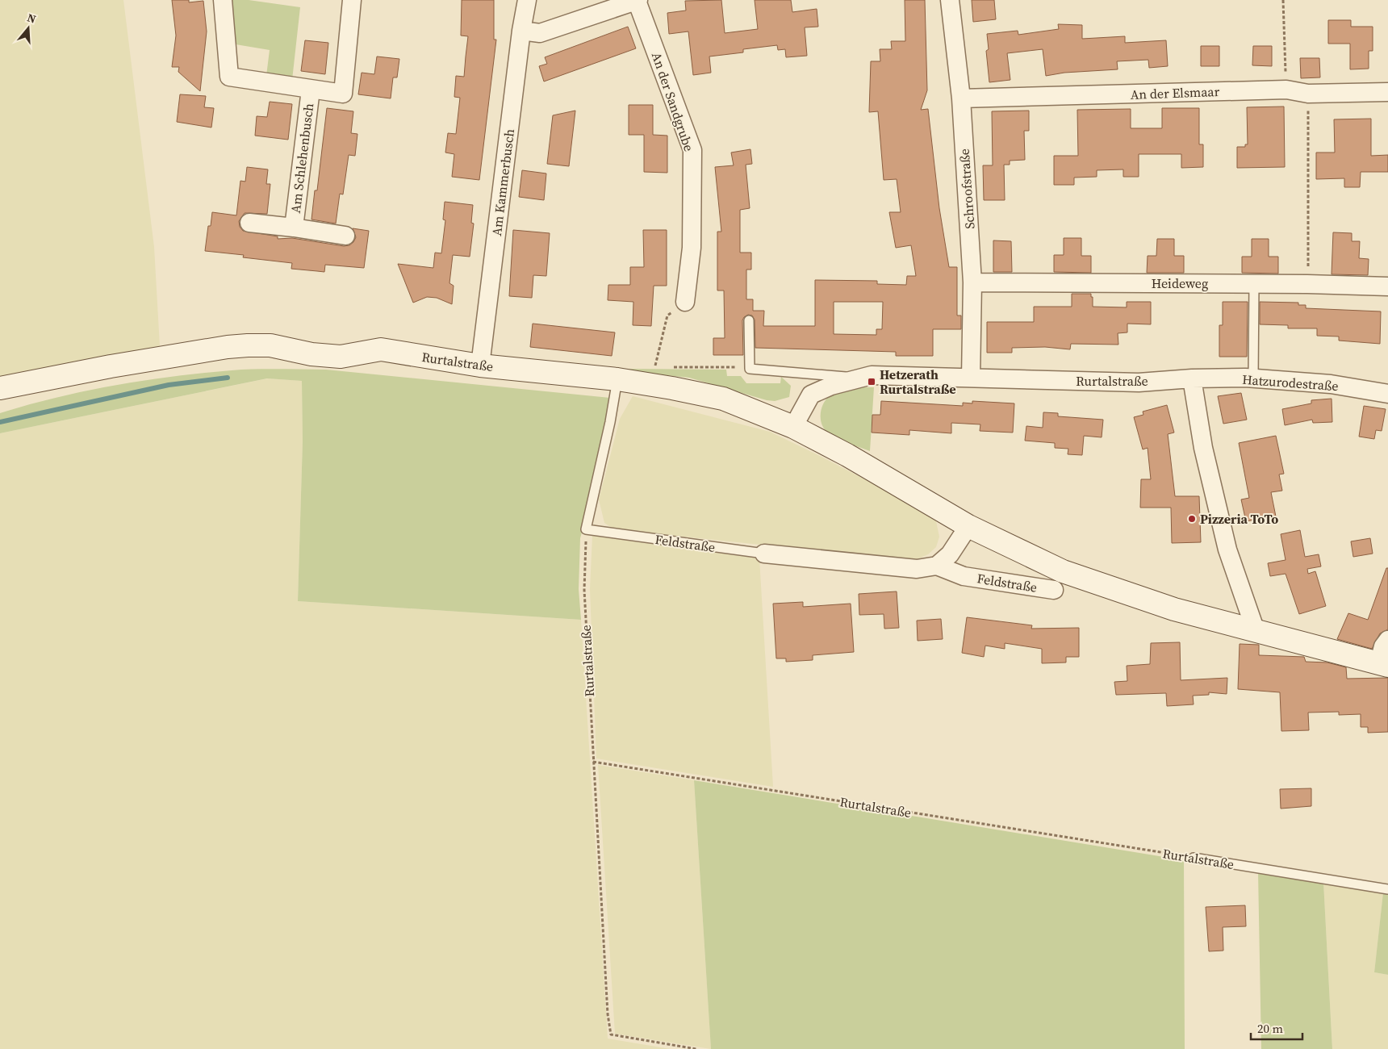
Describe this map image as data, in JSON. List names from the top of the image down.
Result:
{
  "streets": {
    "street": [
      "An der Elsmaar",
      "An der Sandgrube",
      "Am Schlehenbusch",
      "Am Kammerbusch",
      "Schroofstraße",
      "Heideweg",
      "Rurtalstraße",
      "Hatzurodestraße",
      "Feldstraße"
    ]
  },
  "crossings": [
    ["An der Elsmaar", "Schroofstraße"],
    ["Am Kammerbusch", "Rurtalstraße"],
    ["Schroofstraße", "Heideweg"],
    ["Schroofstraße", "Rurtalstraße"],
    ["Rurtalstraße", "Hatzurodestraße"],
    ["Rurtalstraße", "Feldstraße"]
  ],
  "places": {
    "transit": ["Hetzerath Rurtalstraße"],
    "other": ["Pizzeria ToTo"]
  },
  "scale_bar": "20 m",
  "north": "top"
}
